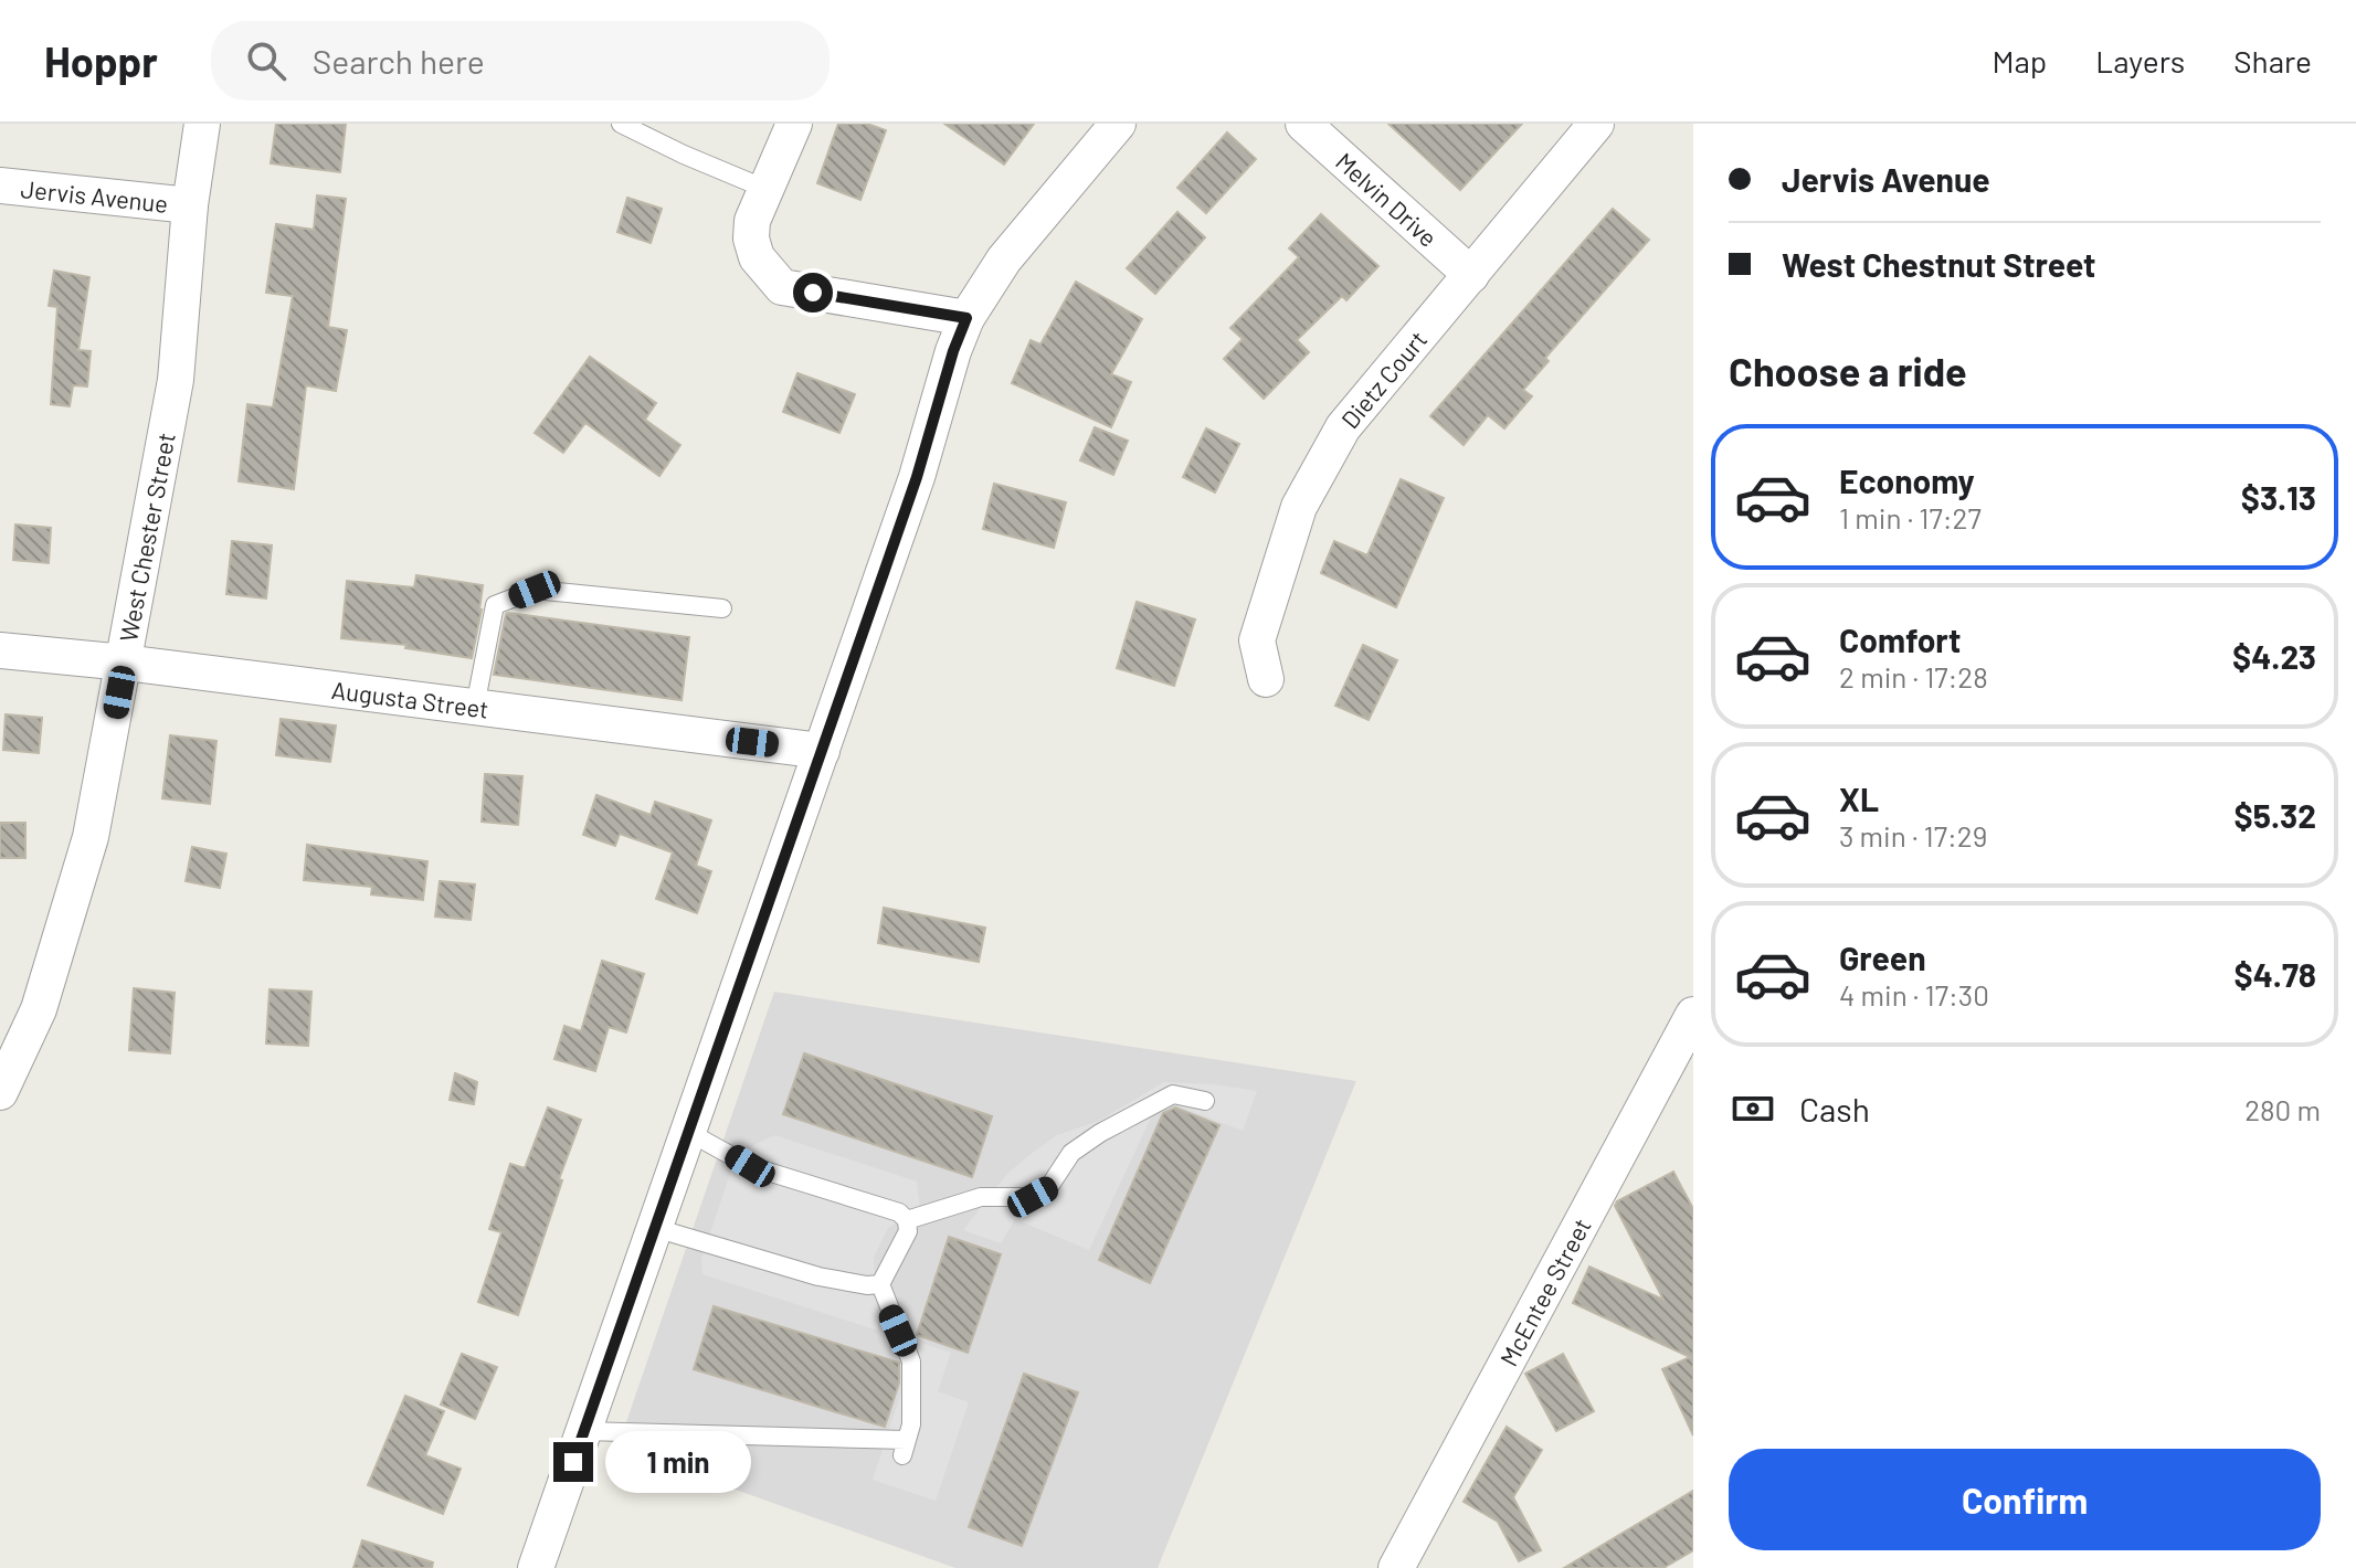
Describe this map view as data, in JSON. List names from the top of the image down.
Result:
{
  "streets": {
    "street": [
      "Jervis Avenue",
      "Melvin Drive",
      "Dietz Court",
      "West Chester Street",
      "Augusta Street",
      "McEntee Street"
    ]
  },
  "crossings": [
    ["Jervis Avenue", "West Chester Street"],
    ["Melvin Drive", "Dietz Court"],
    ["West Chester Street", "Augusta Street"]
  ],
  "page": {
    "header": "Hoppr",
    "search": "Search here",
    "nav": ["Map", "Layers", "Share"],
    "banner": ["Jervis Avenue", "West Chestnut Street"],
    "heading": "Choose a ride",
    "list": [
      {
        "name": "Economy",
        "note": "1 min · 17:27",
        "value": "$3.13"
      },
      {
        "name": "Comfort",
        "note": "2 min · 17:28",
        "value": "$4.23"
      },
      {
        "name": "XL",
        "note": "3 min · 17:29",
        "value": "$5.32"
      },
      {
        "name": "Green",
        "note": "4 min · 17:30",
        "value": "$4.78"
      }
    ],
    "pay": ["Cash", "280 m"],
    "bubble": "1 min",
    "buttons": "Confirm"
  }
}
